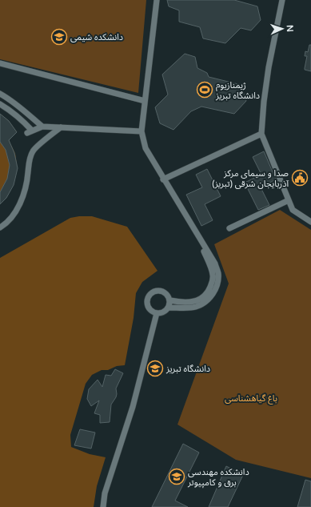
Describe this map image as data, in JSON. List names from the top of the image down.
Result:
{
  "parks": ["باغ گیاهشناسی"],
  "places": {
    "school or university": ["دانشکده شیمی", "دانشگاه تبریز", "دانشکده مهندسی برق و کامپیوتر"],
    "sports": ["ژیمنازیوم دانشگاه تبریز"],
    "public building": ["صدا و سیمای مرکز آذربایجان شرقی (تبریز)"]
  },
  "north": "right"
}
